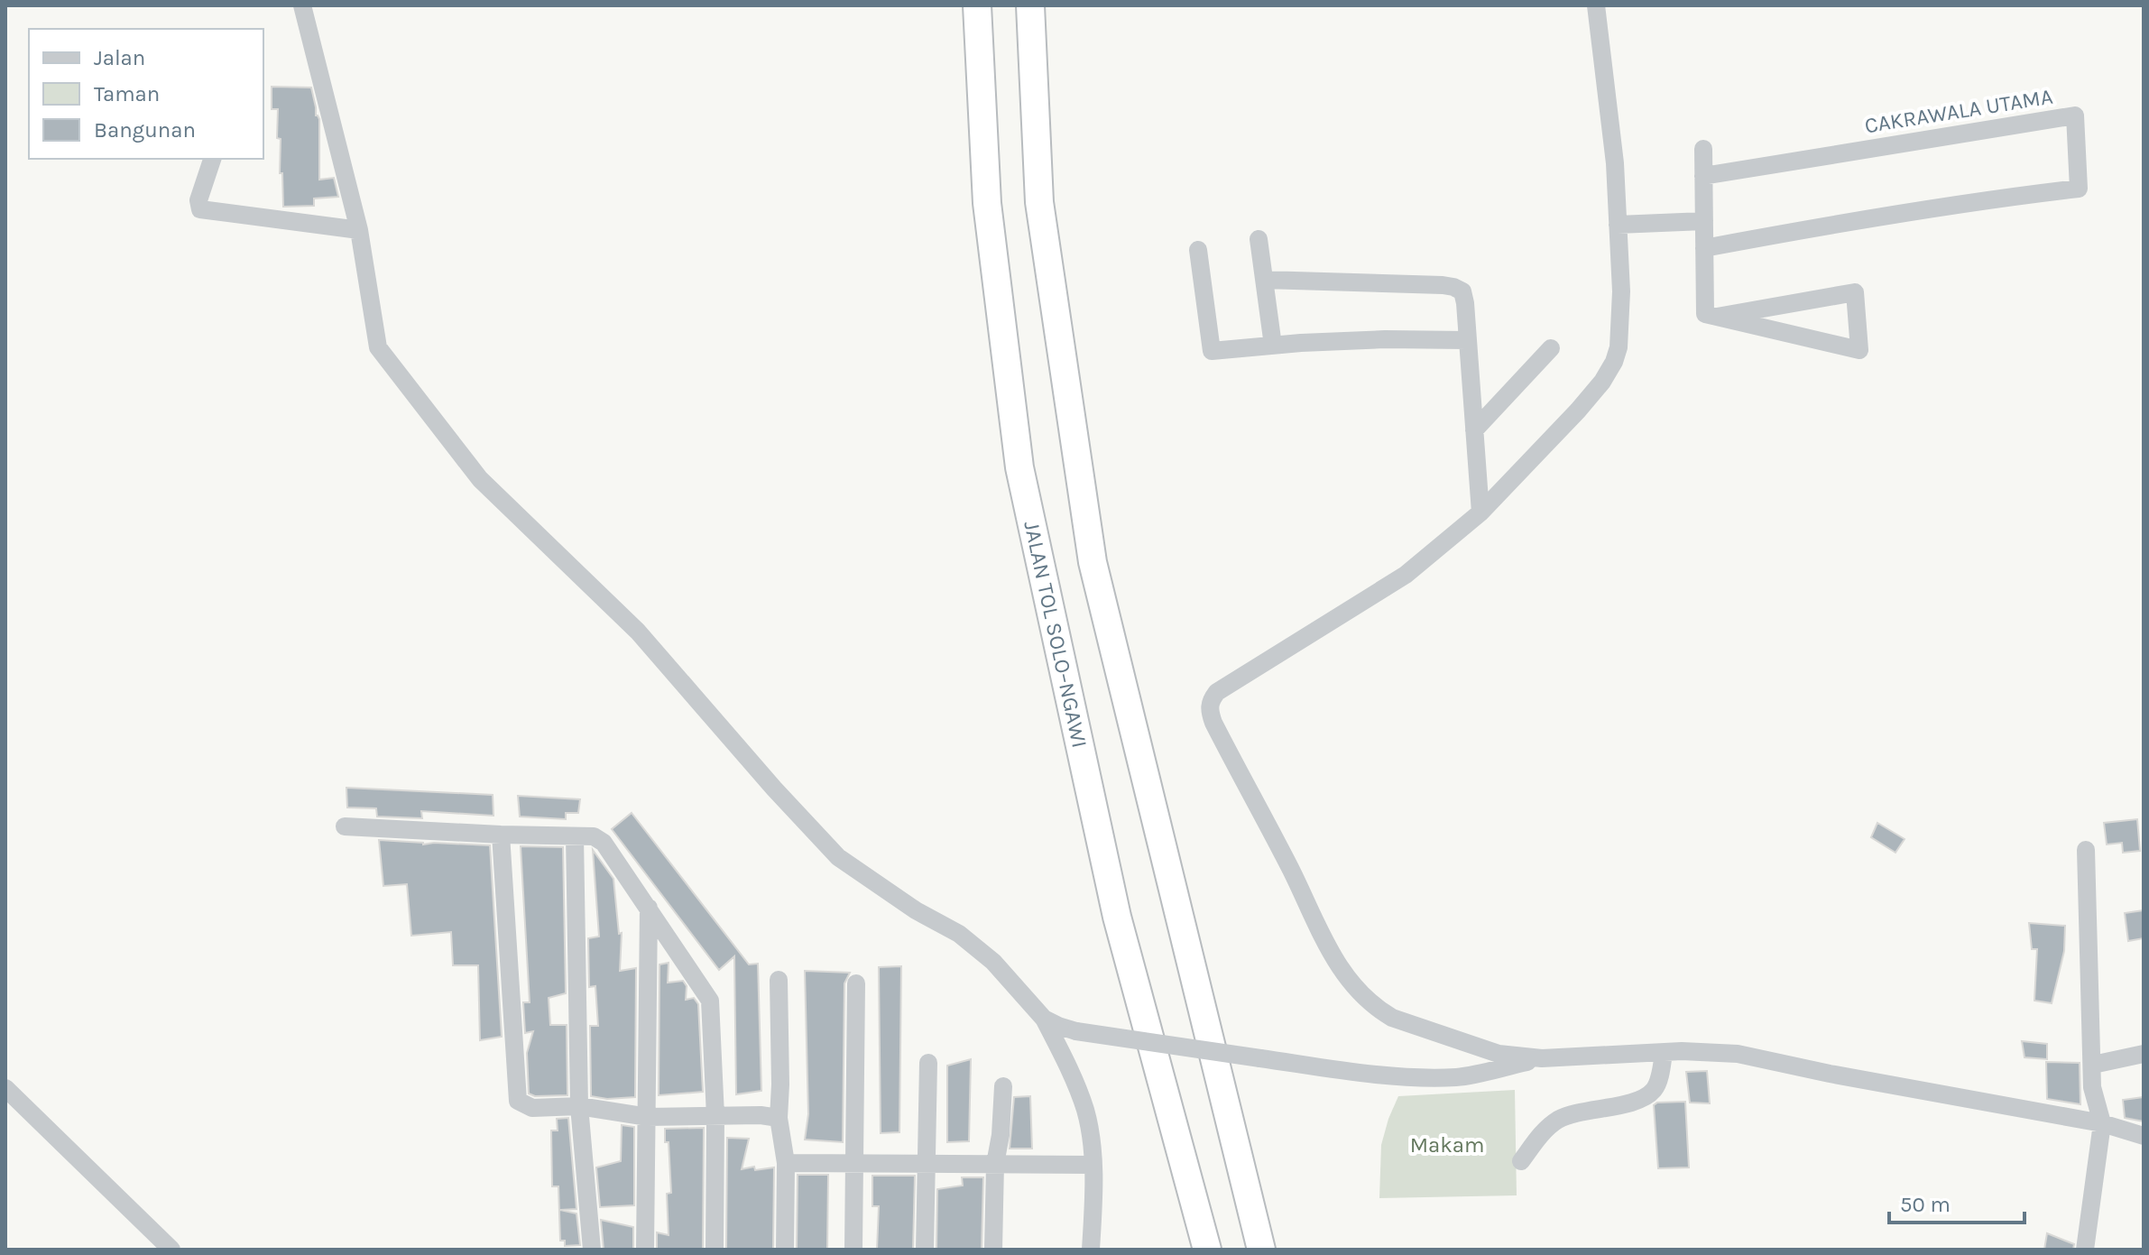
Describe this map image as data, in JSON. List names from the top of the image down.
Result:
{
  "streets": {
    "highway": ["JALAN TOL SOLO–NGAWI"],
    "street": ["CAKRAWALA UTAMA"]
  },
  "parks": ["Makam"],
  "legend": ["Jalan", "Taman", "Bangunan"],
  "scale_bar": "50 m"
}
